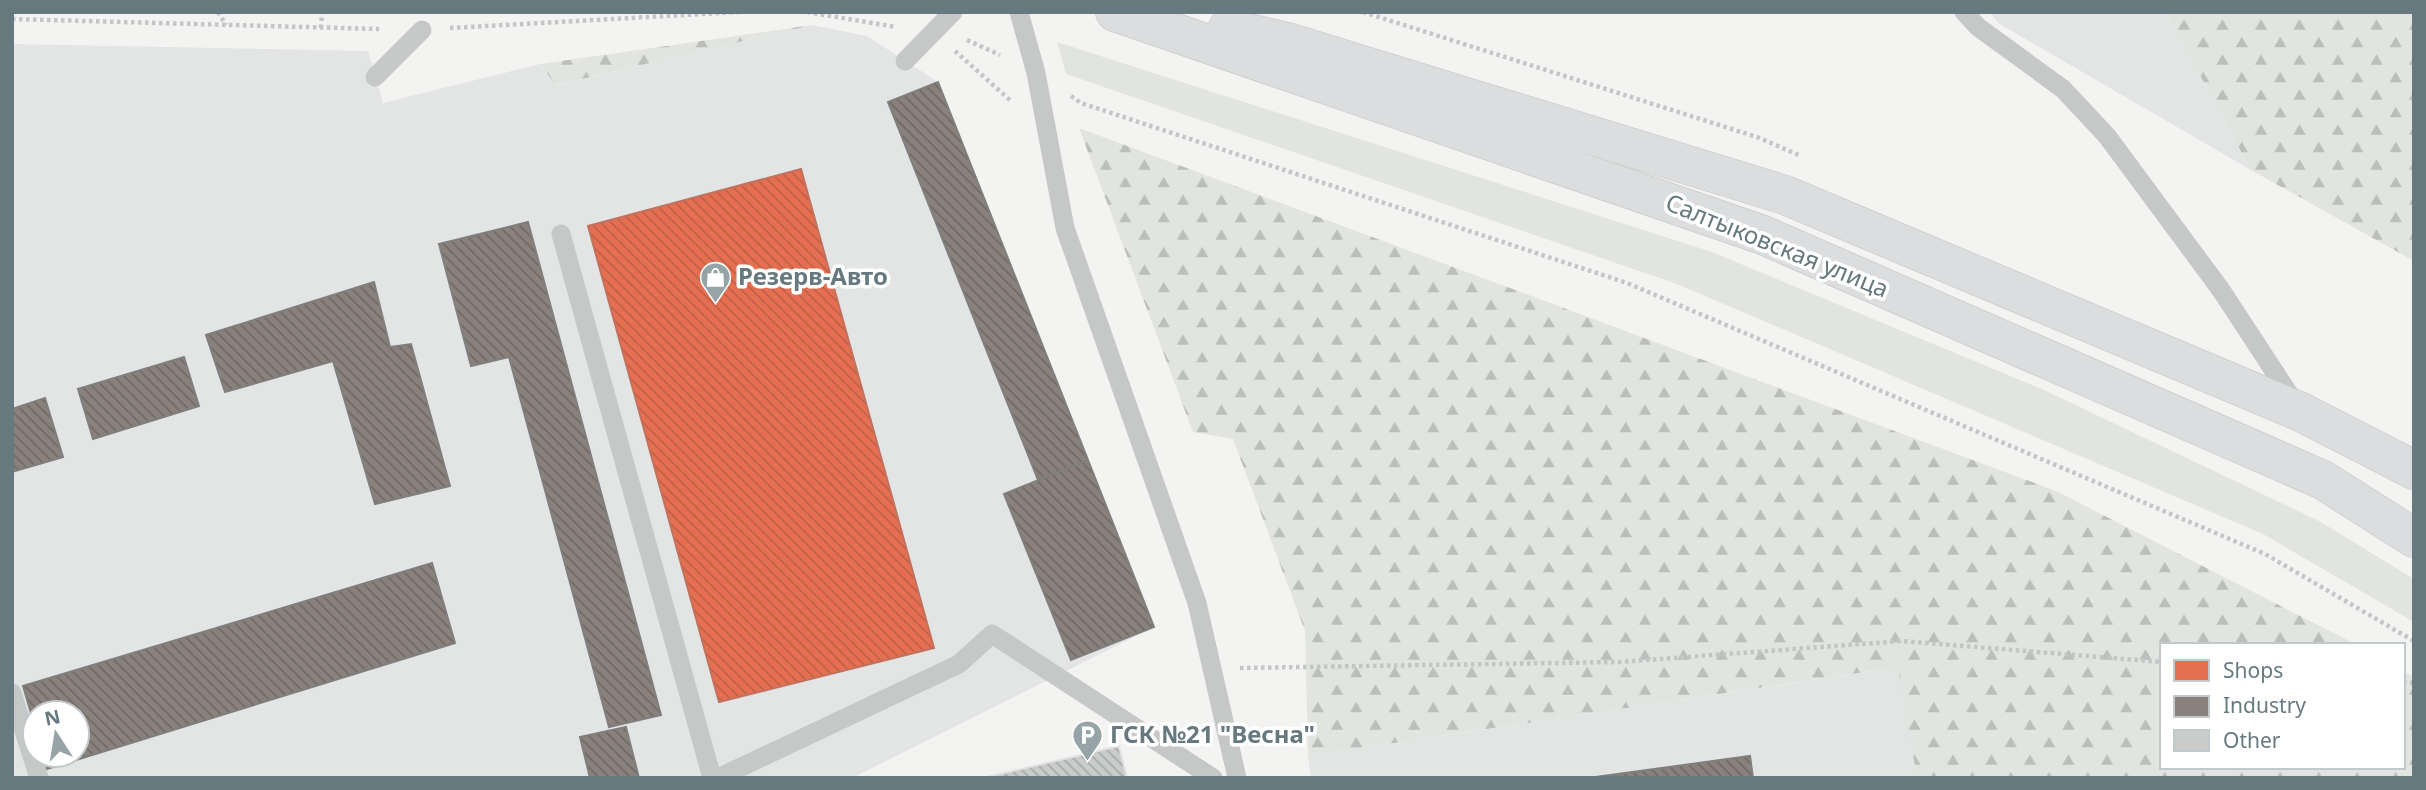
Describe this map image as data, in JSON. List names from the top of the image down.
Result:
{
  "streets": {
    "main road": ["Салтыковская улица"]
  },
  "places": {
    "shop": ["Резерв-Авто"],
    "parking": ["ГСК №21 \"Весна\""]
  },
  "legend": ["Shops", "Industry", "Other"],
  "north": "top"
}
